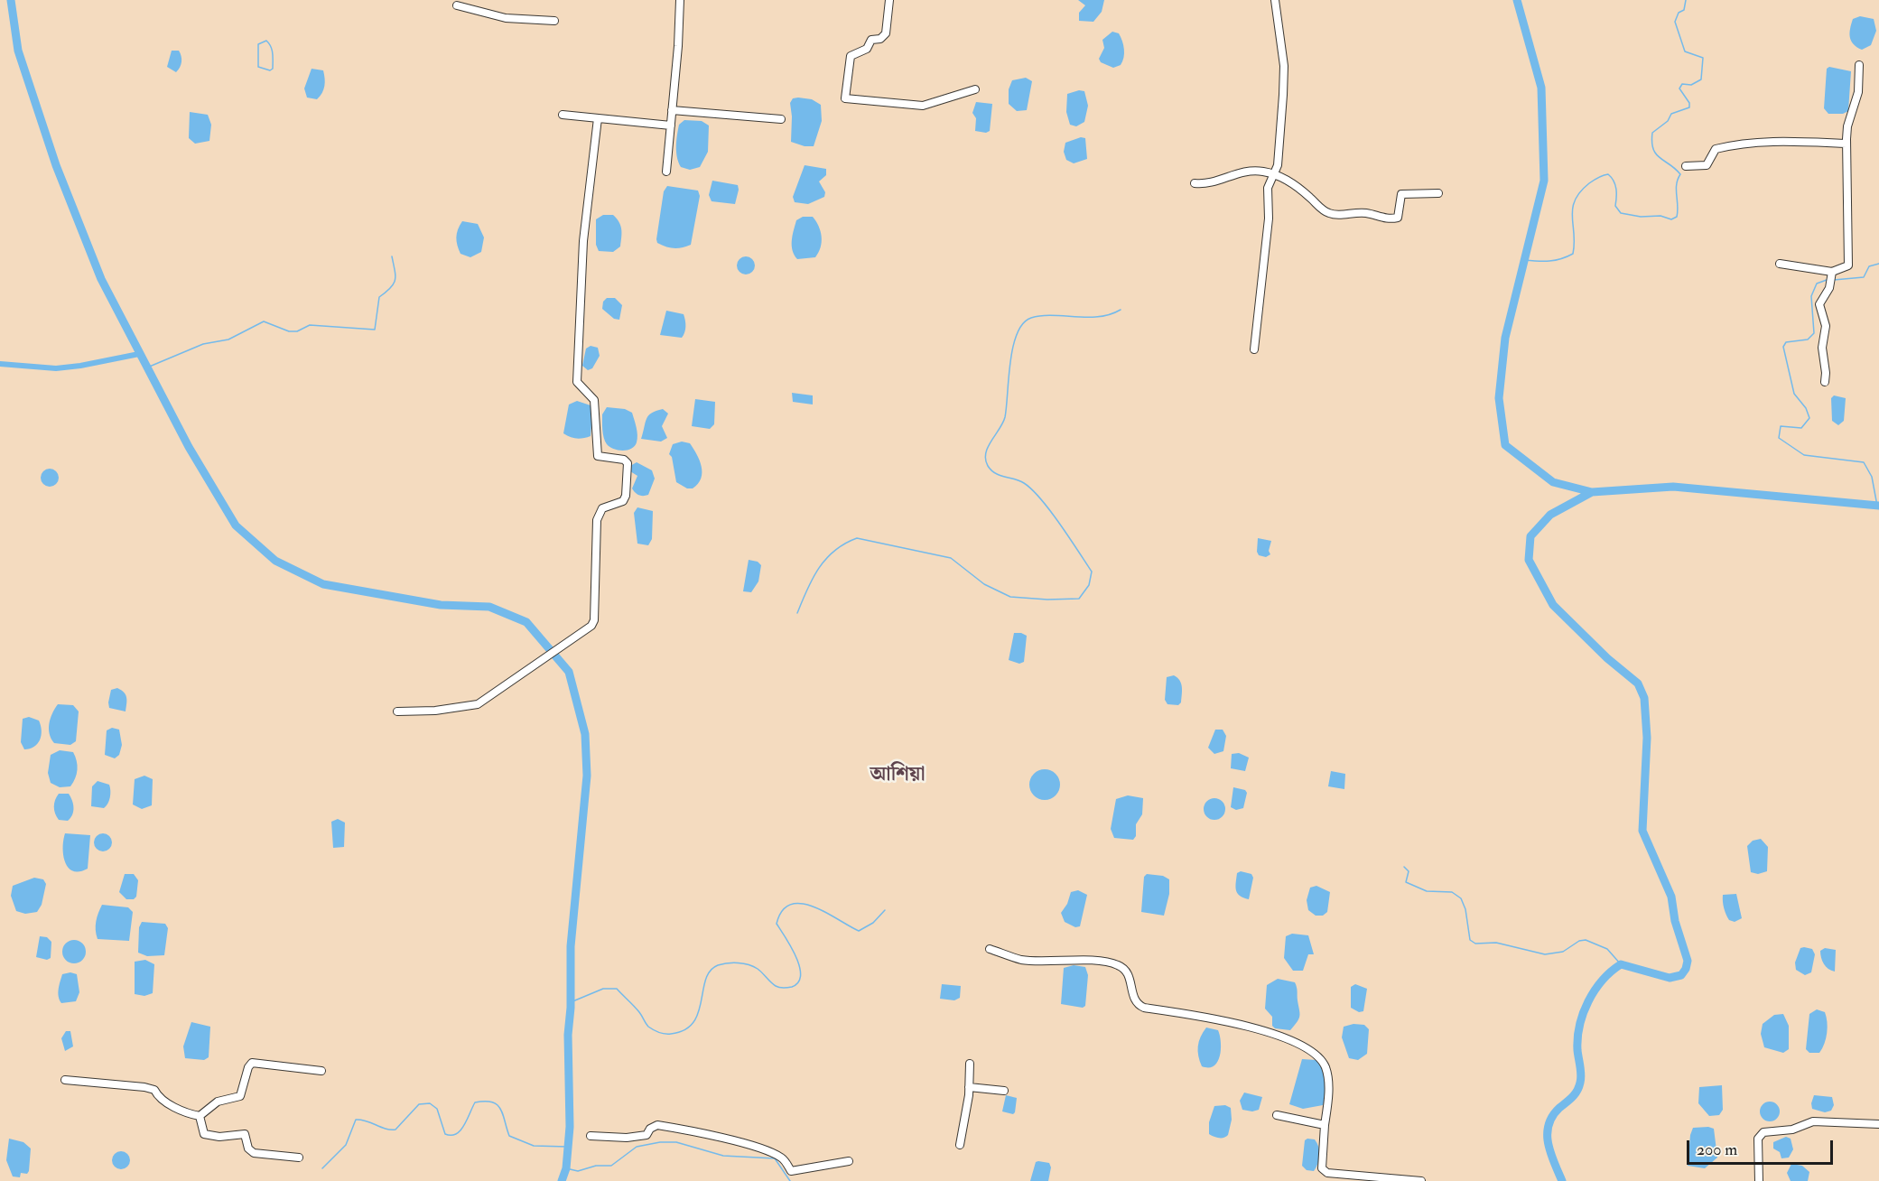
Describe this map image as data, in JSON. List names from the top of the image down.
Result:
{
  "districts": ["আশিয়া"],
  "scale_bar": "200 m"
}
